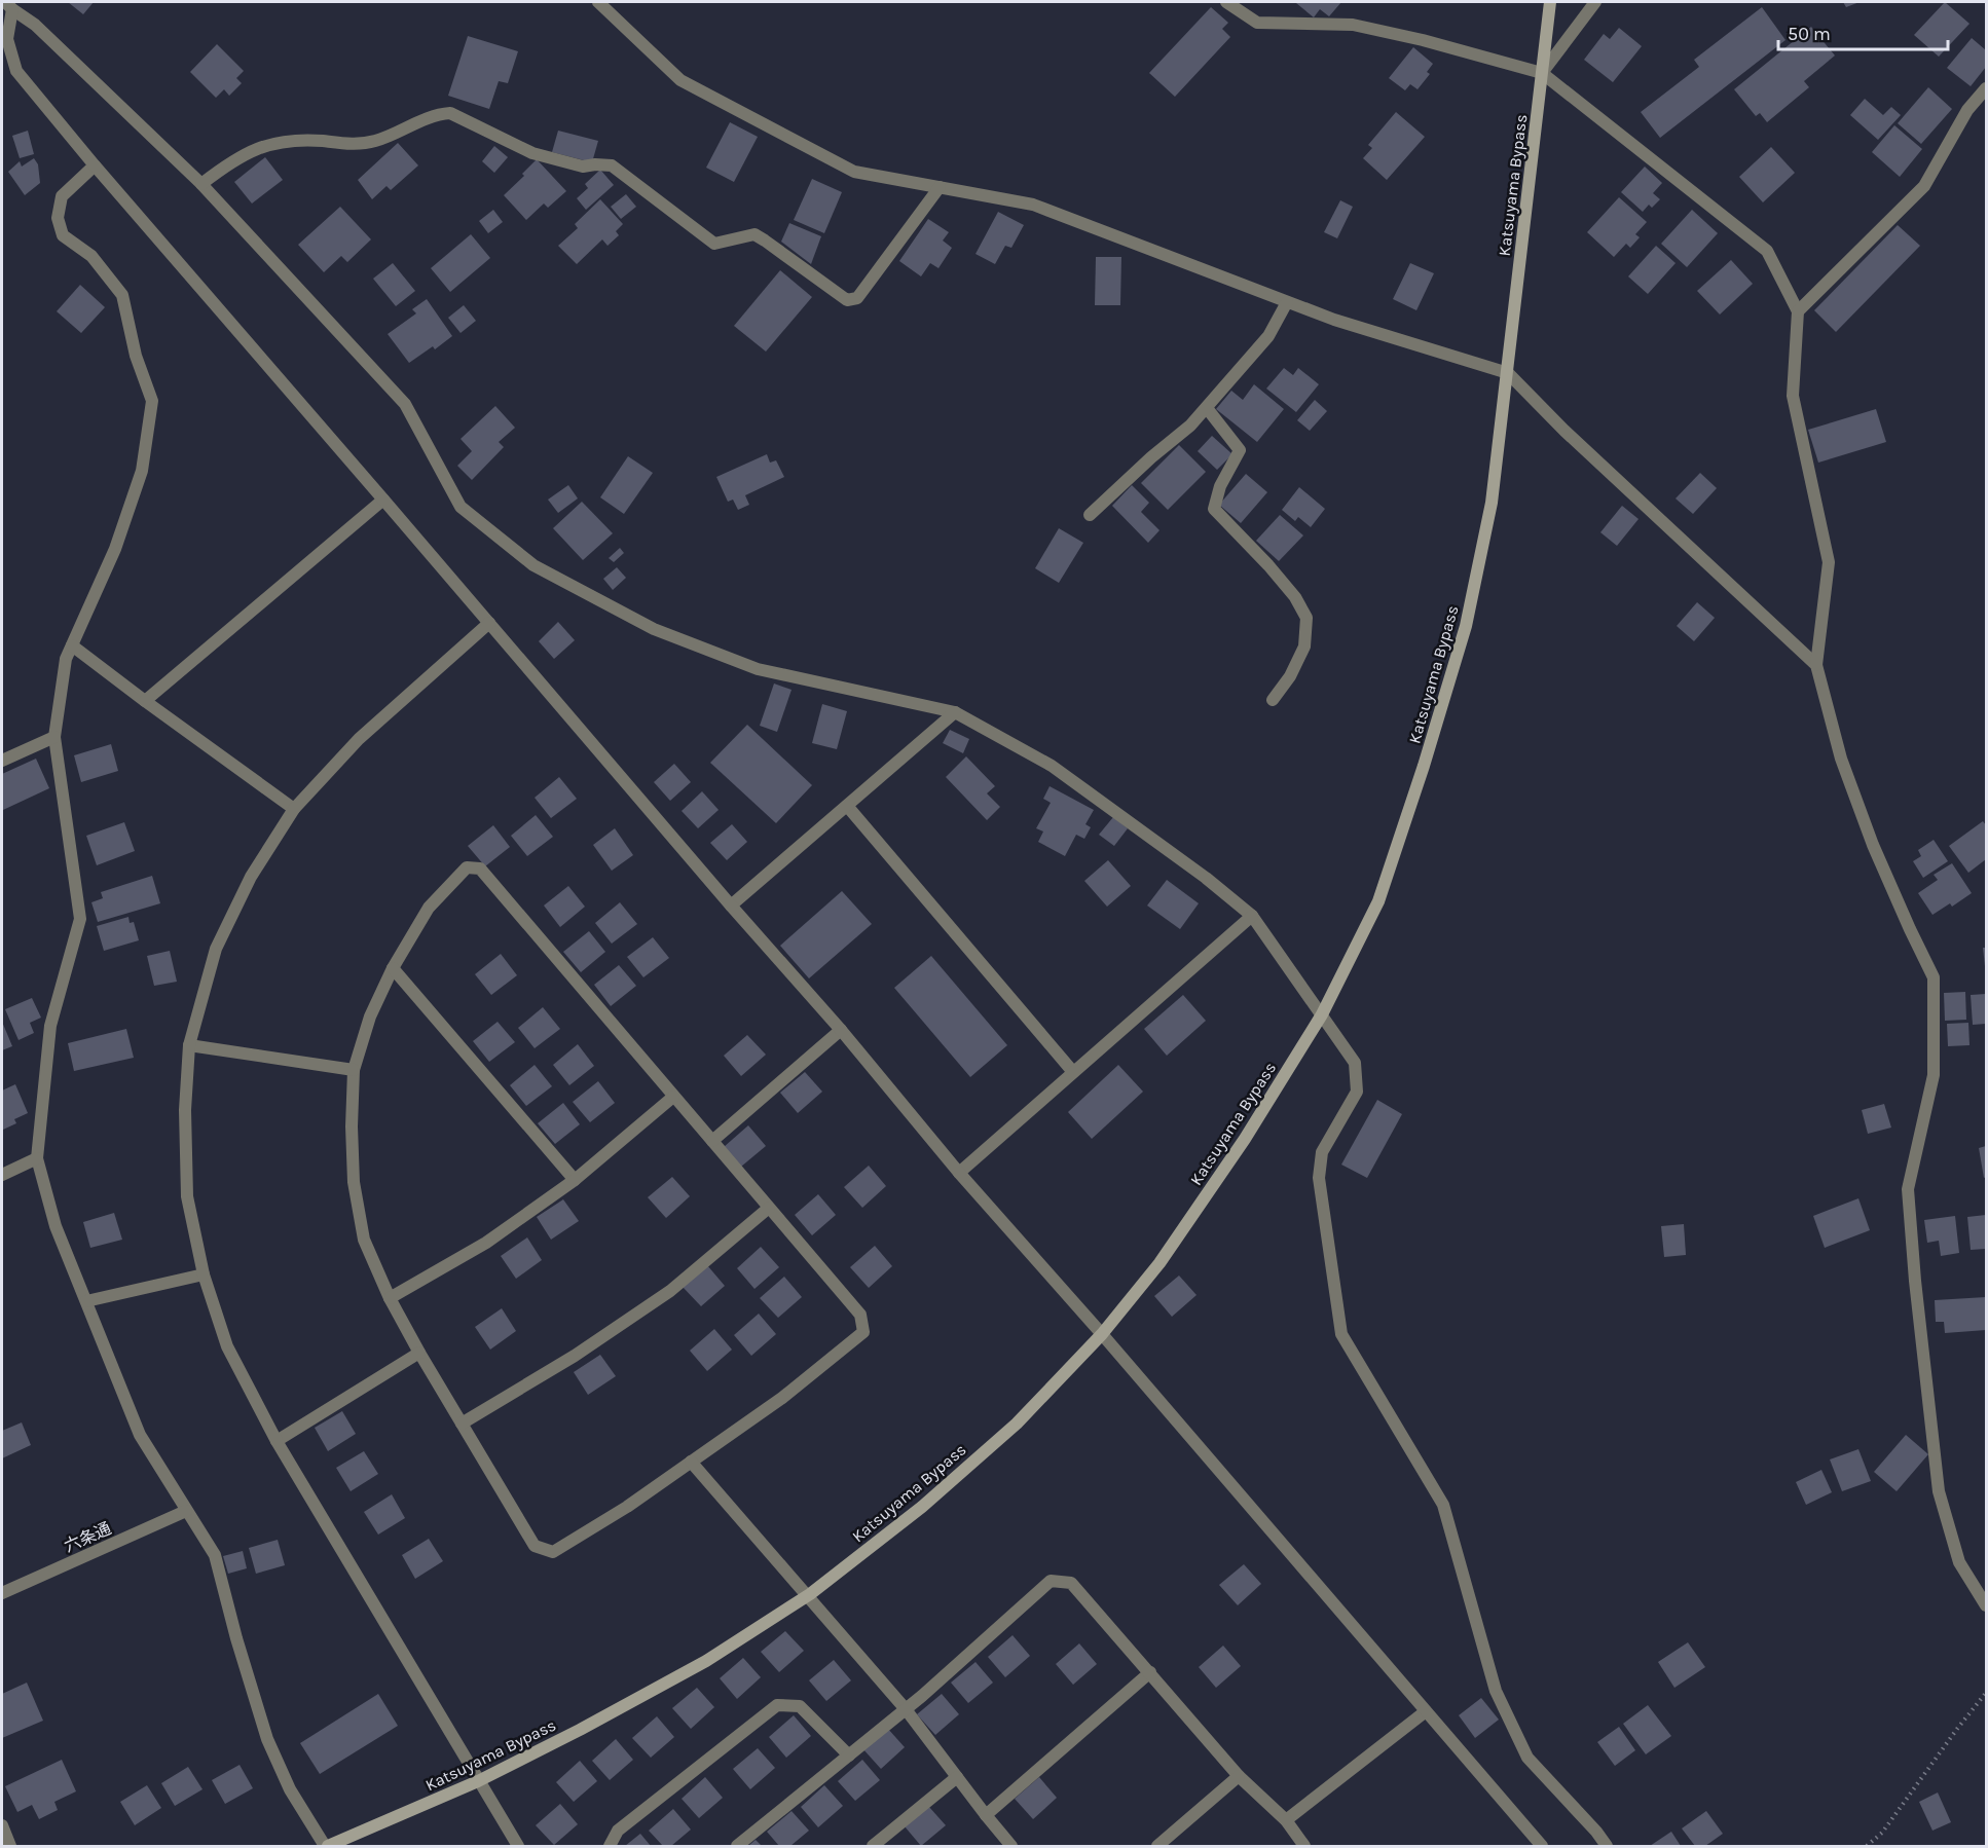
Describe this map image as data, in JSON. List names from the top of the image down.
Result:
{
  "streets": {
    "main road": ["Katsuyama Bypass"],
    "street": ["六条通"]
  },
  "scale_bar": "50 m"
}
